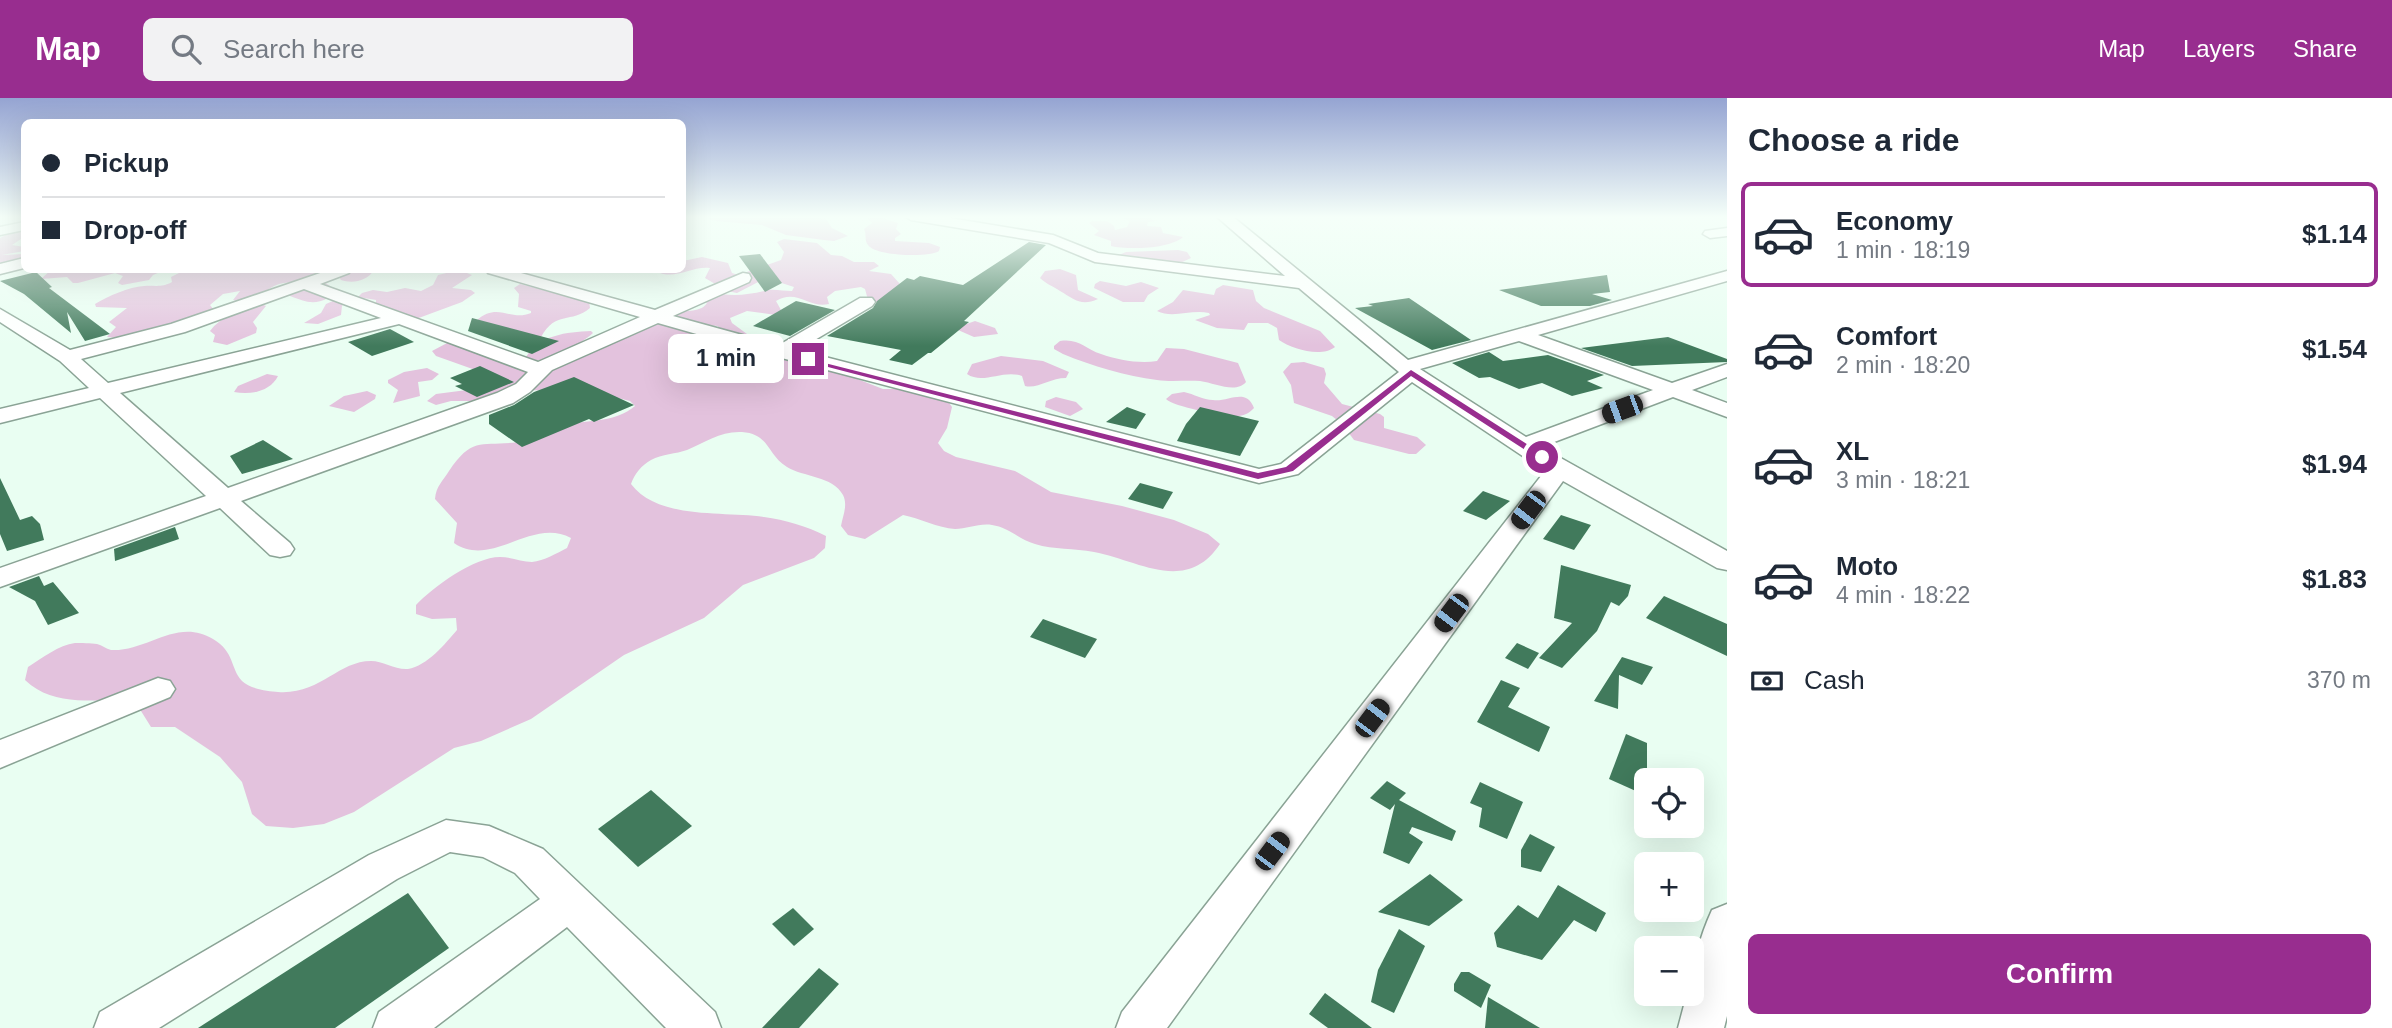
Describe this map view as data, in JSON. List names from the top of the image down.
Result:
{
  "page": {
    "header": "Map",
    "search": "Search here",
    "nav": ["Map", "Layers", "Share"],
    "heading": "Choose a ride",
    "banner": ["Pickup", "Drop-off"],
    "list": [
      {
        "name": "Economy",
        "note": "1 min · 18:19",
        "value": "$1.14"
      },
      {
        "name": "Comfort",
        "note": "2 min · 18:20",
        "value": "$1.54"
      },
      {
        "name": "XL",
        "note": "3 min · 18:21",
        "value": "$1.94"
      },
      {
        "name": "Moto",
        "note": "4 min · 18:22",
        "value": "$1.83"
      }
    ],
    "bubble": "1 min",
    "pay": ["Cash", "370 m"],
    "map_buttons": ["+", "−"],
    "buttons": "Confirm"
  }
}
